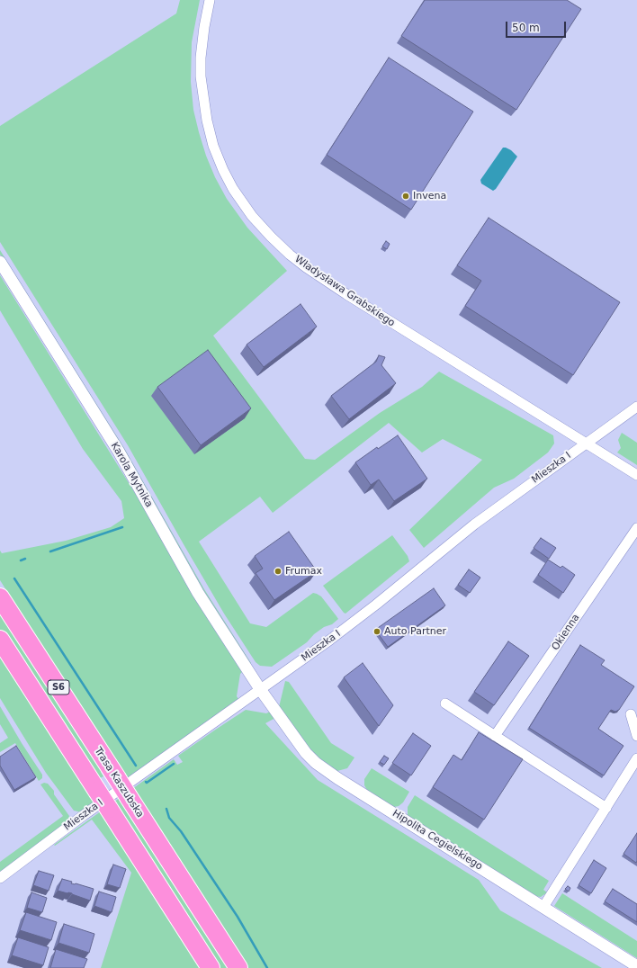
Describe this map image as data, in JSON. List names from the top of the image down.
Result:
{
  "streets": {
    "highway": ["S6", "Trasa Kaszubska"],
    "street": [
      "Władysława Grabskiego",
      "Mieszka I",
      "Karola Mytnika",
      "Okienna",
      "Hipolita Cegielskiego"
    ]
  },
  "crossings": [
    ["Władysława Grabskiego", "Mieszka I"],
    ["Mieszka I", "Karola Mytnika"],
    ["Mieszka I", "Hipolita Cegielskiego"],
    ["Karola Mytnika", "Hipolita Cegielskiego"]
  ],
  "places": ["Invena", "Frumax", "Auto Partner"],
  "scale_bar": "50 m"
}
